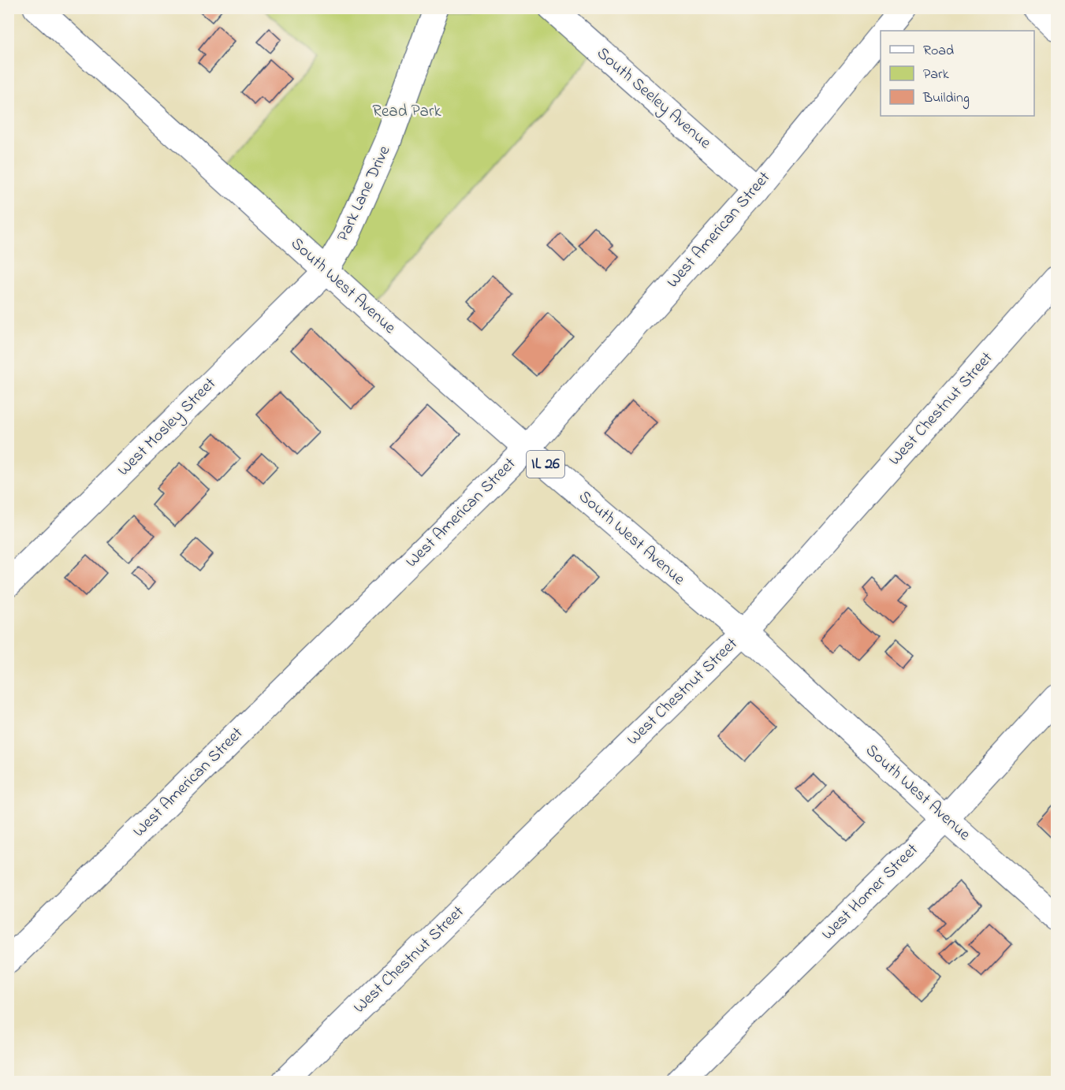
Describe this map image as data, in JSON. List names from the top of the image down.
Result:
{
  "streets": {
    "street": [
      "South Seeley Avenue",
      "Park Lane Drive",
      "West American Street",
      "South West Avenue",
      "West Chestnut Street",
      "West Mosley Street",
      "IL 26",
      "West Homer Street"
    ]
  },
  "crossings": [
    ["South Seeley Avenue", "West American Street"],
    ["Park Lane Drive", "South West Avenue"],
    ["Park Lane Drive", "West Mosley Street"],
    ["West American Street", "South West Avenue"],
    ["South West Avenue", "West Chestnut Street"],
    ["South West Avenue", "West Mosley Street"],
    ["South West Avenue", "West Homer Street"]
  ],
  "parks": ["Read Park"],
  "legend": ["Road", "Park", "Building"]
}
